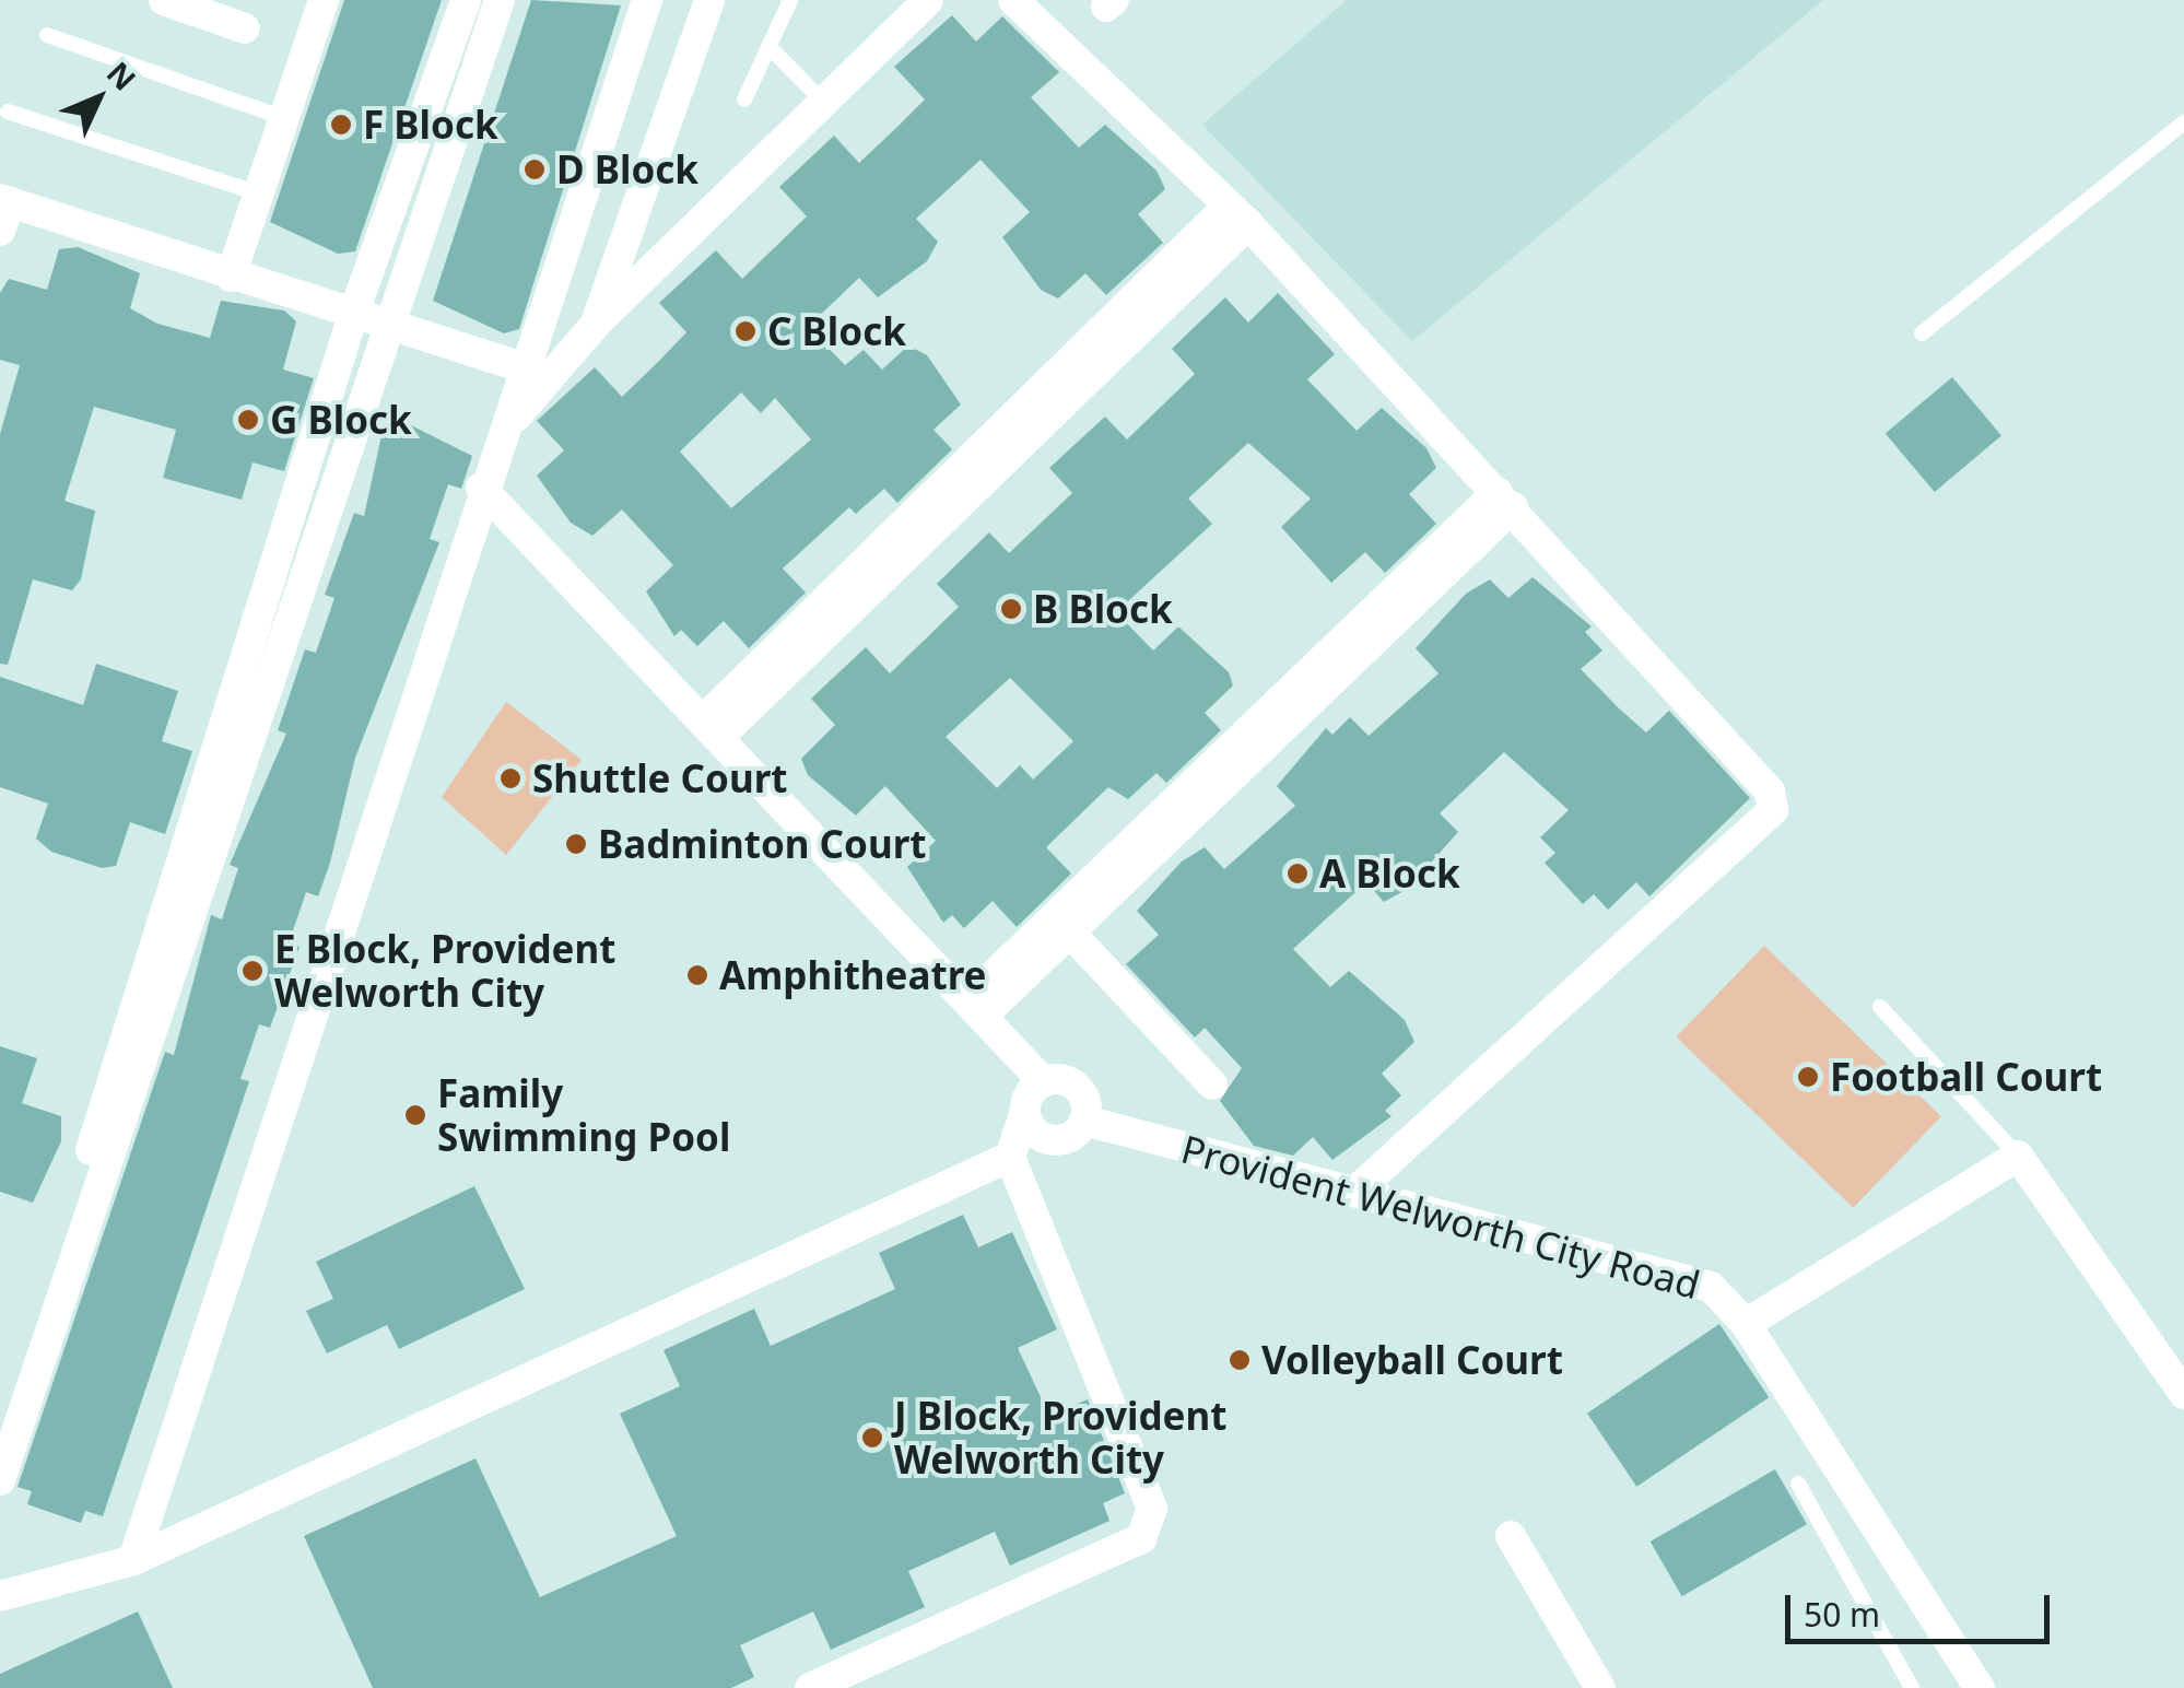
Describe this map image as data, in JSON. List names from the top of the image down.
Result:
{
  "streets": {
    "street": ["Provident Welworth City Road"]
  },
  "places": [
    "F Block",
    "D Block",
    "C Block",
    "G Block",
    "B Block",
    "Shuttle Court",
    "Badminton Court",
    "A Block",
    "E Block, Provident Welworth City",
    "Amphitheatre",
    "Football Court",
    "Family Swimming Pool",
    "Volleyball Court",
    "J Block, Provident Welworth City"
  ],
  "scale_bar": "50 m",
  "north": "top right"
}
